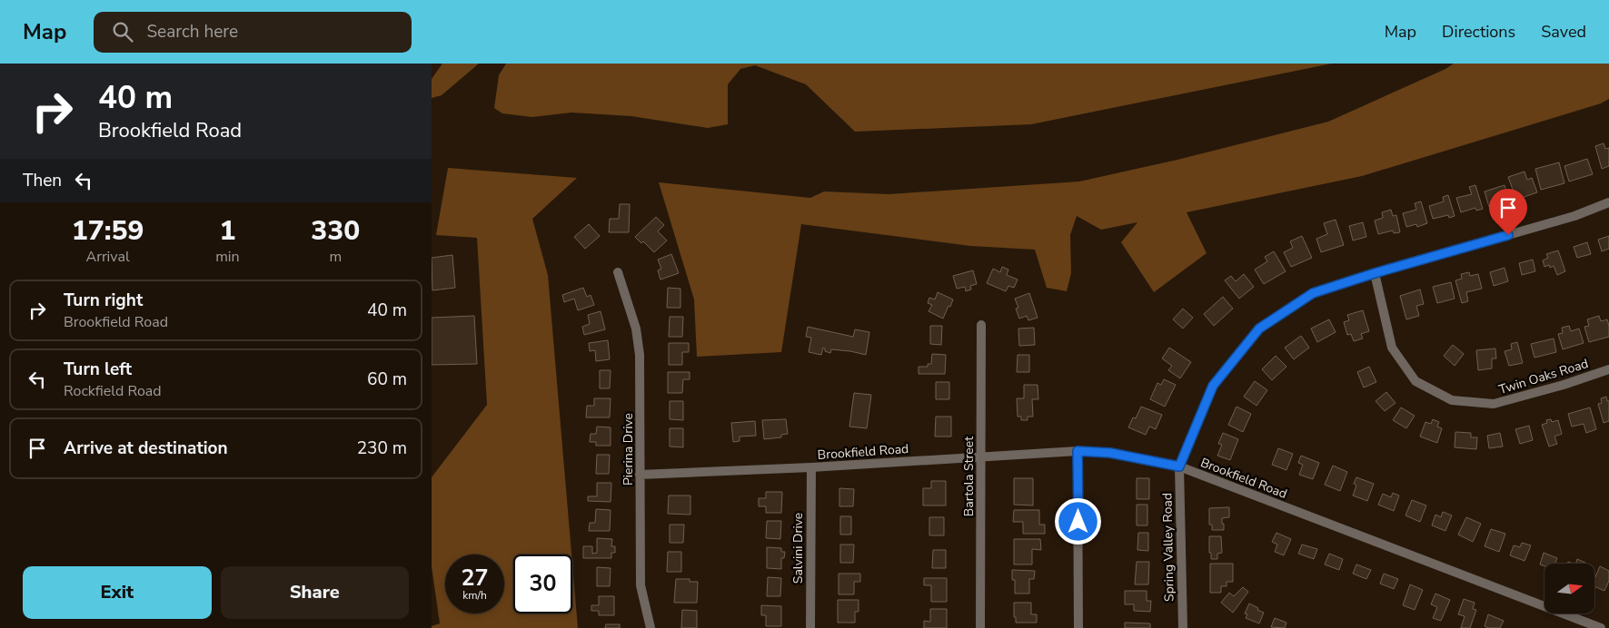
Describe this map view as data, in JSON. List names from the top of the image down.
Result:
{
  "streets": {
    "street": [
      "Twin Oaks Road",
      "Pierina Drive",
      "Brookfield Road",
      "Bartola Street",
      "Spring Valley Road",
      "Salvini Drive"
    ]
  },
  "crossings": [
    ["Pierina Drive", "Brookfield Road"],
    ["Brookfield Road", "Bartola Street"],
    ["Brookfield Road", "Spring Valley Road"],
    ["Brookfield Road", "Salvini Drive"]
  ],
  "north": "right",
  "page": {
    "header": "Map",
    "search": "Search here",
    "nav": ["Map", "Directions", "Saved"],
    "turn": ["40 m", "Brookfield Road"],
    "then": "Then",
    "eta": [
      "17:59",
      "Arrival",
      "1",
      "min",
      "330",
      "m"
    ],
    "list": [
      {
        "name": "Turn right",
        "note": "Brookfield Road",
        "value": "40 m"
      },
      {
        "name": "Turn left",
        "note": "Rockfield Road",
        "value": "60 m"
      },
      {
        "name": "Arrive at destination",
        "value": "230 m"
      }
    ],
    "speed": "27 km/h",
    "limit": "30",
    "buttons": ["Exit", "Share"]
  }
}
